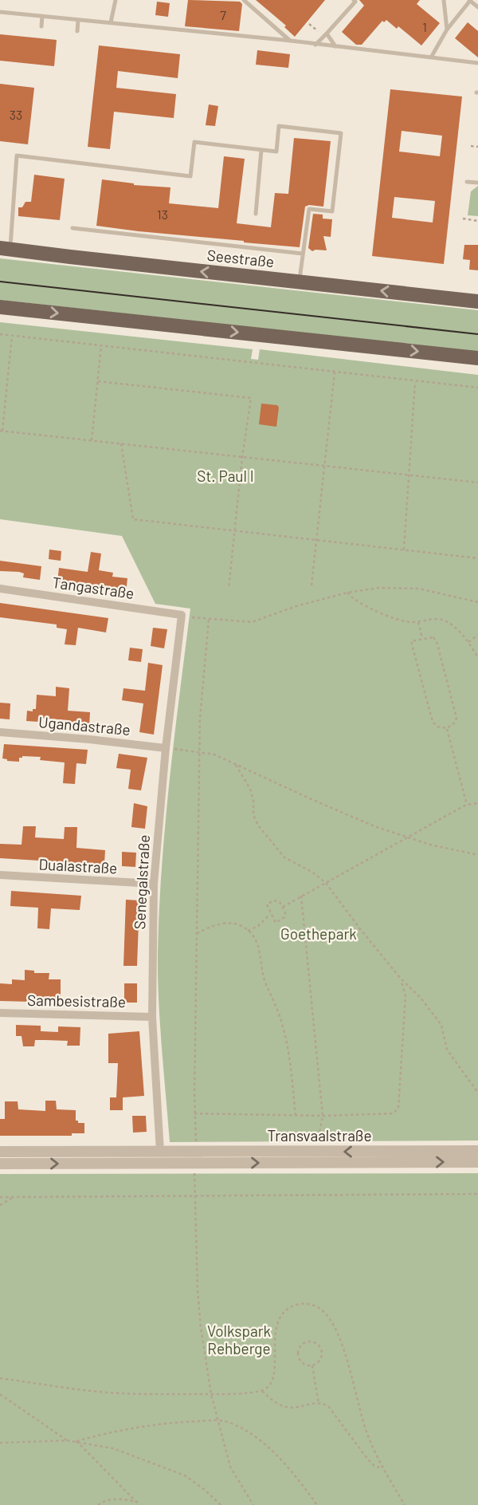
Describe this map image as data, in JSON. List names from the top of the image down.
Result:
{
  "streets": {
    "main road": ["Seestraße"],
    "street": [
      "Tangastraße",
      "Ugandastraße",
      "Dualastraße",
      "Senegalstraße",
      "Sambesistraße",
      "Transvaalstraße"
    ]
  },
  "crossings": [
    ["Tangastraße", "Senegalstraße"],
    ["Ugandastraße", "Senegalstraße"],
    ["Dualastraße", "Senegalstraße"],
    ["Senegalstraße", "Sambesistraße"],
    ["Senegalstraße", "Transvaalstraße"]
  ],
  "parks": ["St. Paul I", "Goethepark", "Volkspark Rehberge"],
  "house_numbers": [
    "7",
    "1",
    "33",
    "13"
  ]
}
